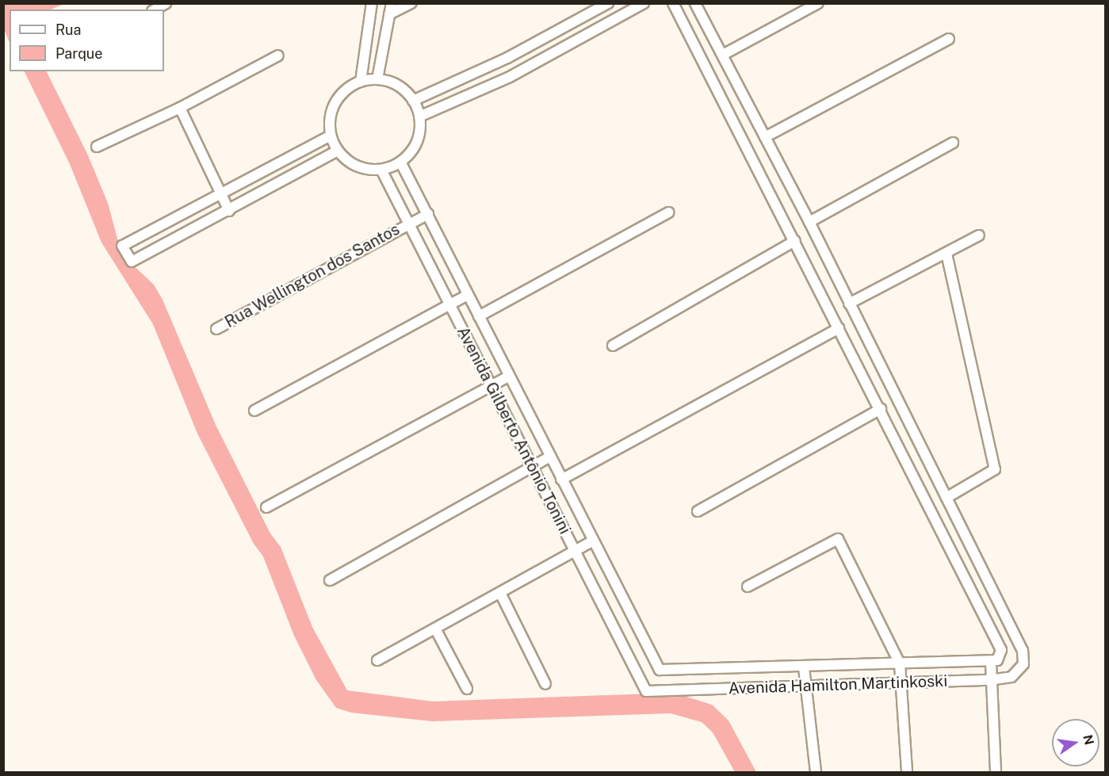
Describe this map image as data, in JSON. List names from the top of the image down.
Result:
{
  "streets": {
    "street": ["Rua Wellington dos Santos", "Avenida Gilberto Antônio Tonini", "Avenida Hamilton Martinkoski"]
  },
  "crossings": [
    ["Rua Wellington dos Santos", "Avenida Gilberto Antônio Tonini"],
    ["Avenida Gilberto Antônio Tonini", "Avenida Hamilton Martinkoski"]
  ],
  "legend": ["Rua", "Parque"],
  "north": "right"
}
